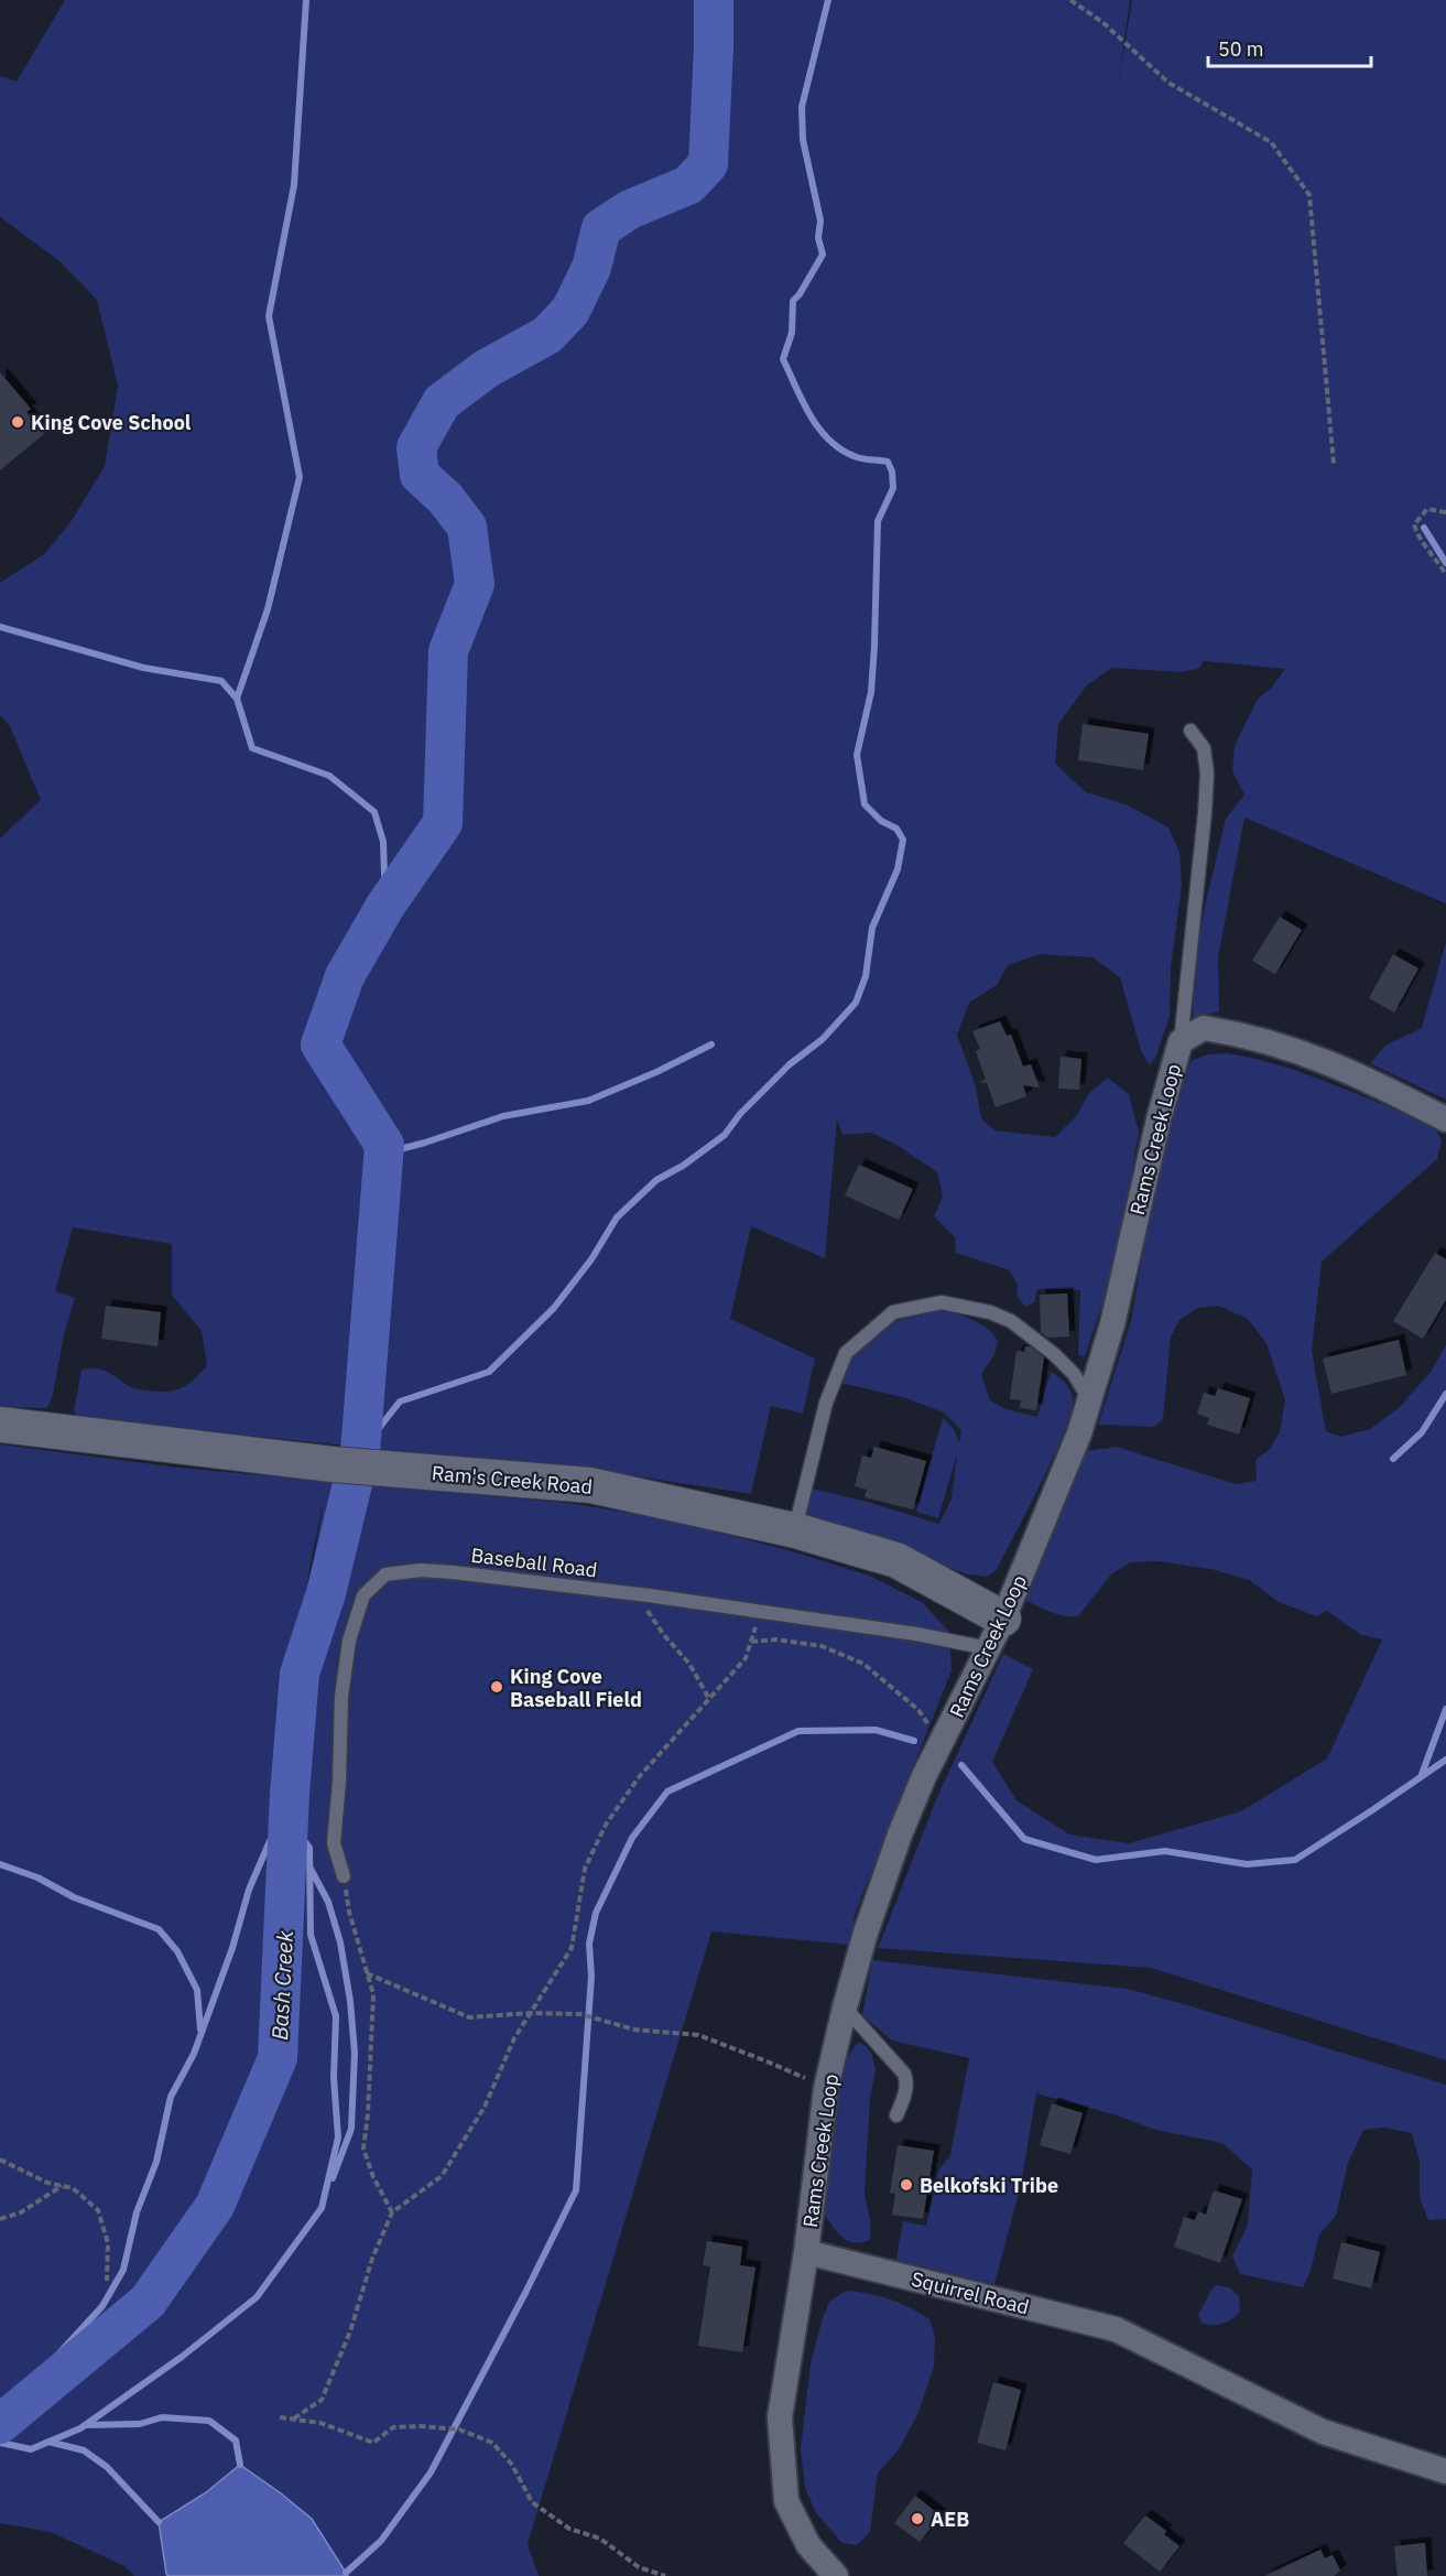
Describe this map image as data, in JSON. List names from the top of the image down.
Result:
{
  "streets": {
    "street": ["Rams Creek Loop", "Ram's Creek Road", "Squirrel Road"],
    "lane": ["Baseball Road"]
  },
  "crossings": [
    ["Rams Creek Loop", "Ram's Creek Road"],
    ["Rams Creek Loop", "Baseball Road"],
    ["Rams Creek Loop", "Squirrel Road"]
  ],
  "water": ["Bash Creek"],
  "places": [
    "King Cove School",
    "King Cove Baseball Field",
    "Belkofski Tribe",
    "AEB"
  ],
  "scale_bar": "50 m"
}
